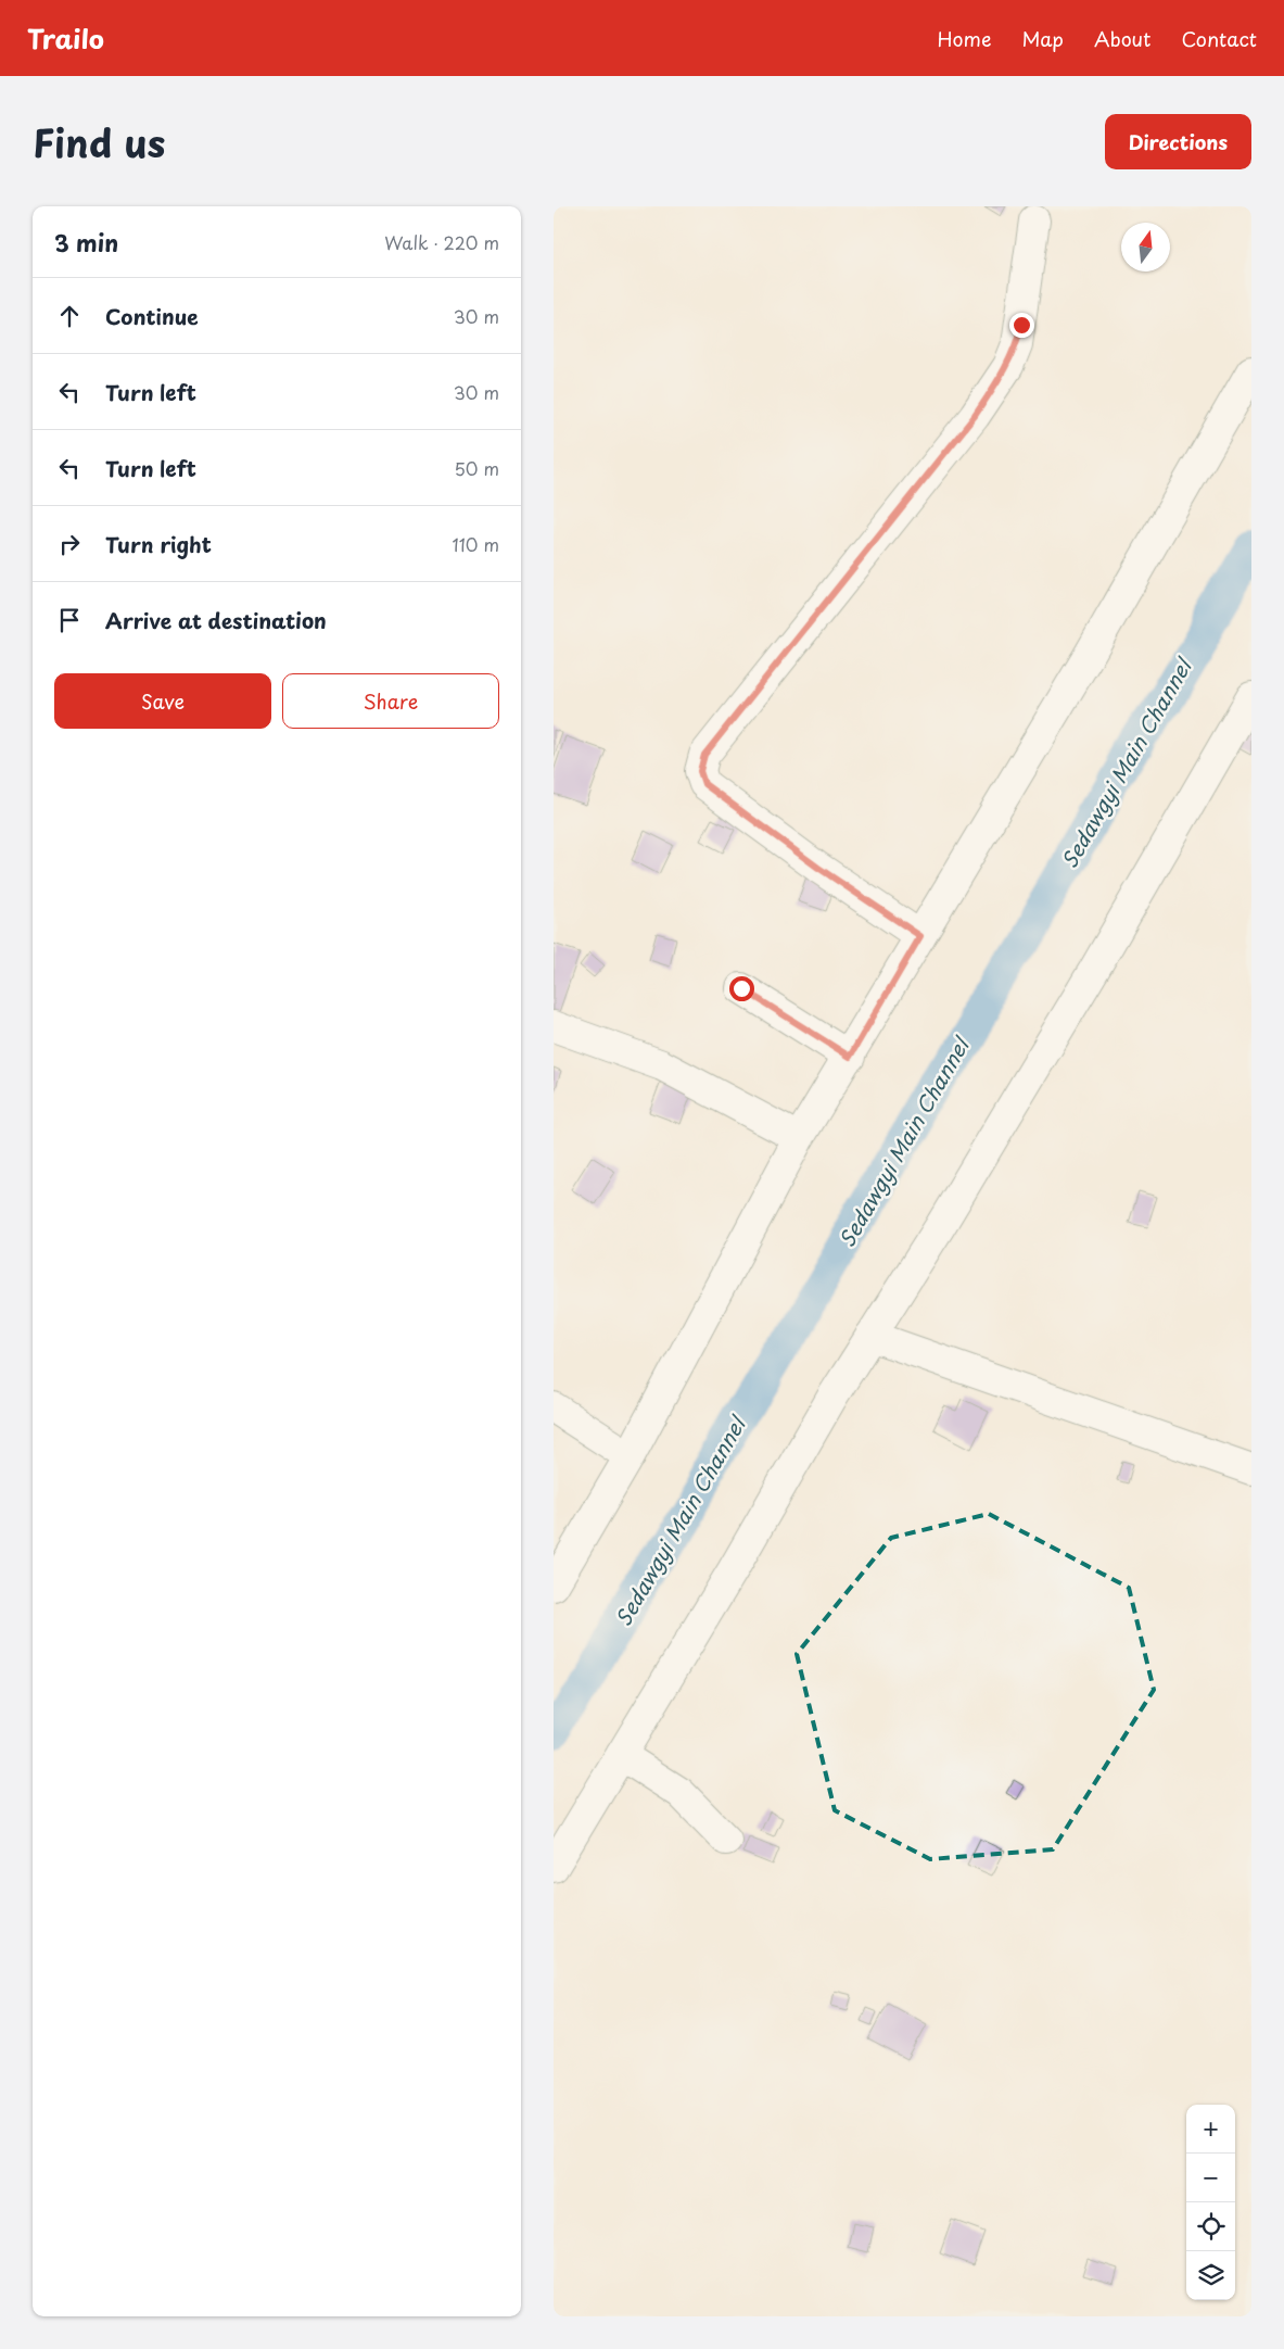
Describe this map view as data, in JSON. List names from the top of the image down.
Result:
{
  "water": ["Sedawgyi Main Channel"],
  "north": "top",
  "page": {
    "header": "Trailo",
    "nav": [
      "Home",
      "Map",
      "About",
      "Contact"
    ],
    "title": "Find us",
    "buttons": [
      "Directions",
      ["Save", "Share"]
    ],
    "heading": ["3 min", "Walk · 220 m"],
    "list": [
      ["Continue", "30 m"],
      ["Turn left", "30 m"],
      ["Turn left", "50 m"],
      ["Turn right", "110 m"],
      "Arrive at destination"
    ],
    "map_buttons": ["+", "−"]
  }
}
